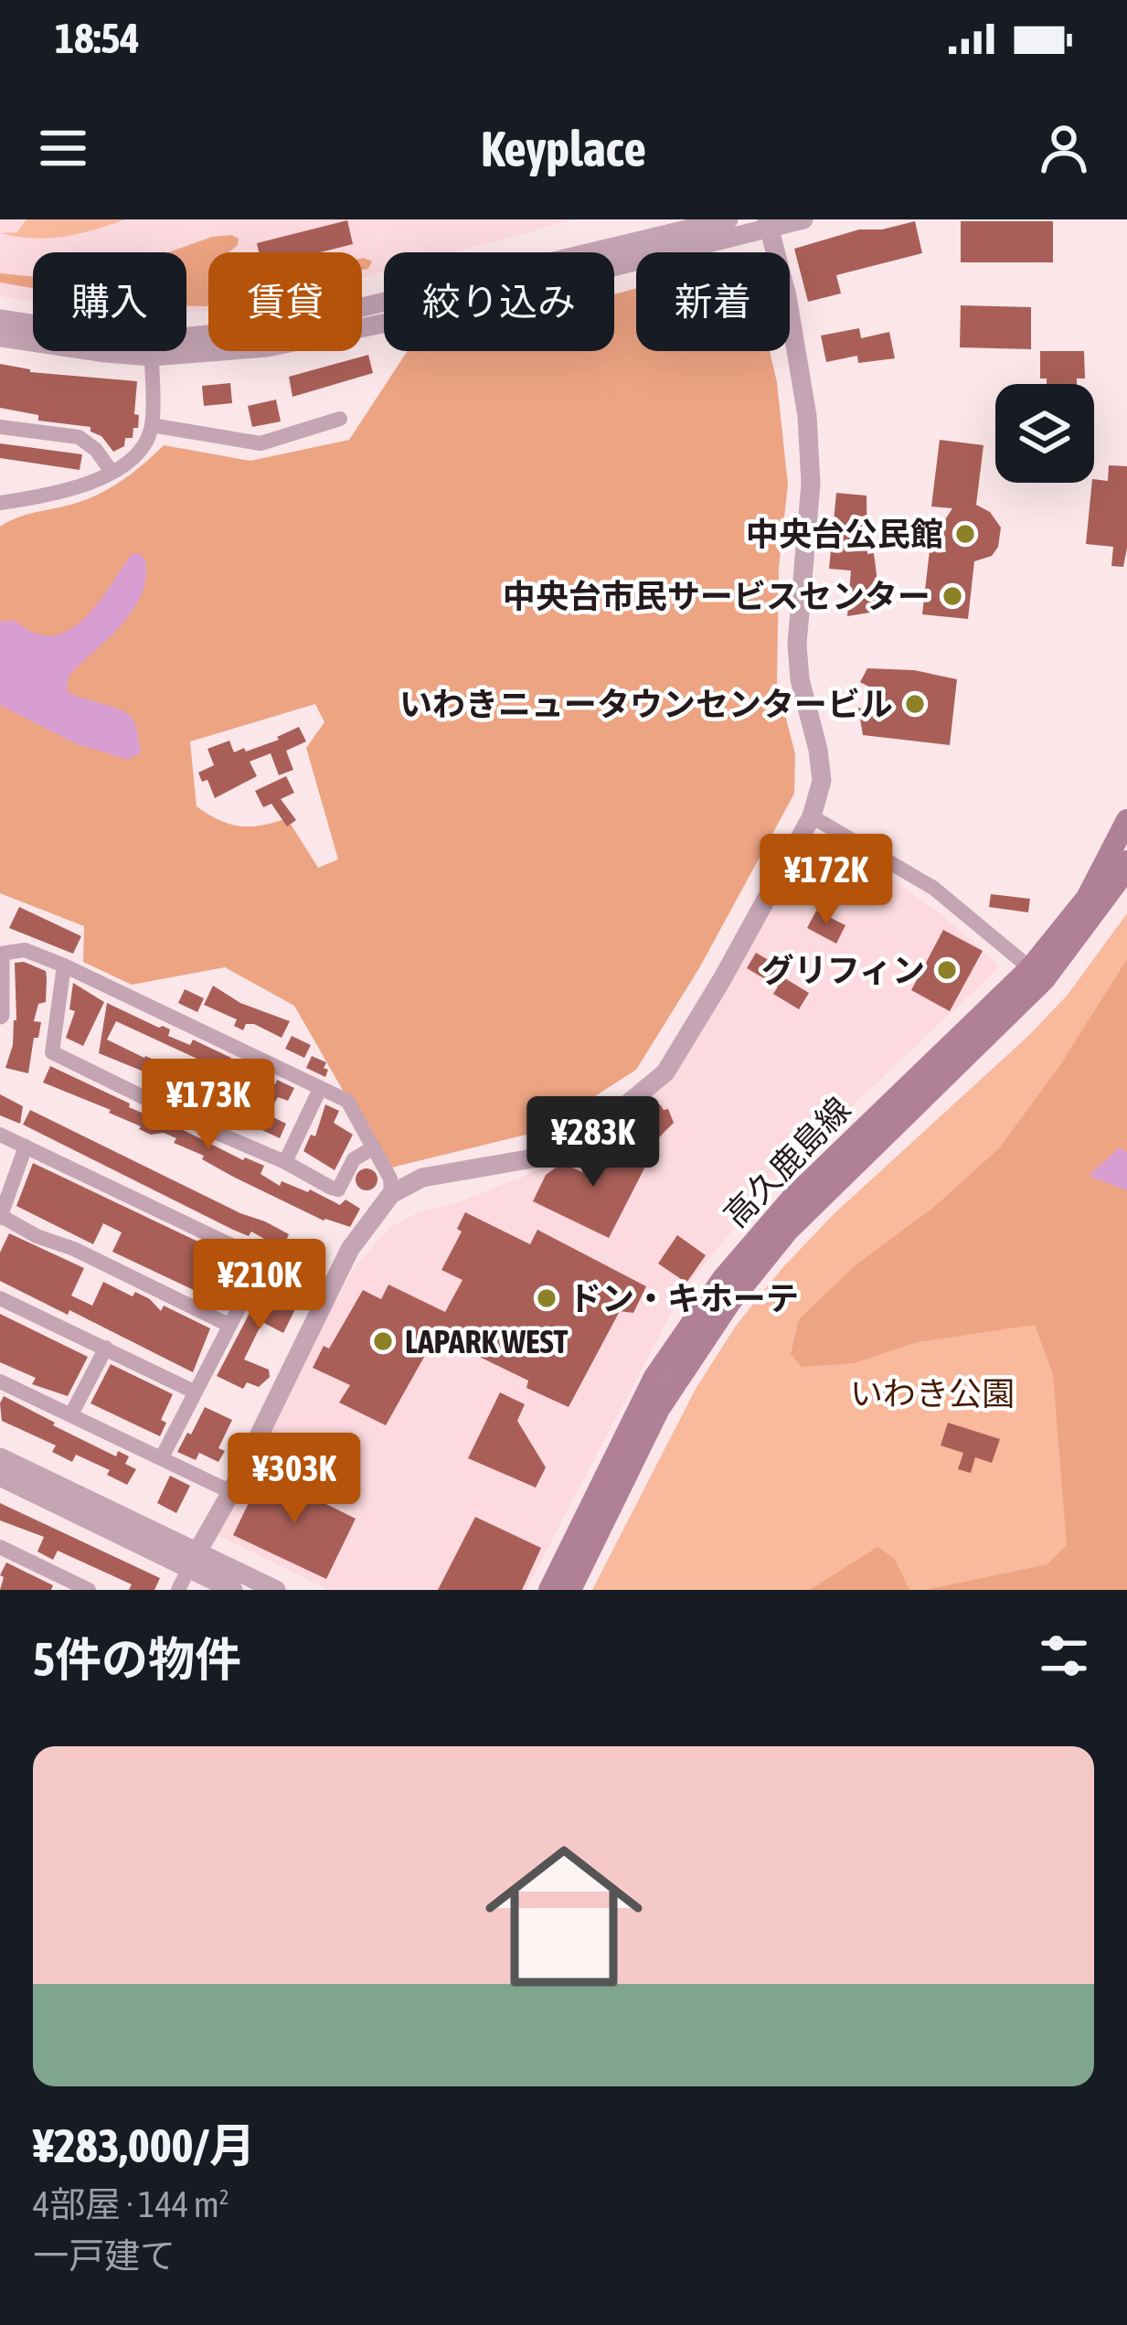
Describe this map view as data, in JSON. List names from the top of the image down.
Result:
{
  "streets": {
    "main road": ["高久鹿島線"]
  },
  "parks": ["いわき公園"],
  "places": [
    "中央台公民館",
    "中央台市民サービスセンター",
    "いわきニュータウンセンタービル",
    "グリフィン",
    "ドン・キホーテ",
    "LAPARK WEST"
  ],
  "page": {
    "status": "18:54",
    "header": "Keyplace",
    "chip": [
      "購入",
      "賃貸",
      "絞り込み",
      "新着"
    ],
    "price": [
      "¥172K",
      "¥173K",
      "¥283K",
      "¥210K",
      "¥303K"
    ],
    "heading": "5件の物件",
    "list": [
      {
        "name": "¥283,000/月",
        "note": "4部屋 · 144 m² · 一戸建て"
      }
    ]
  }
}
